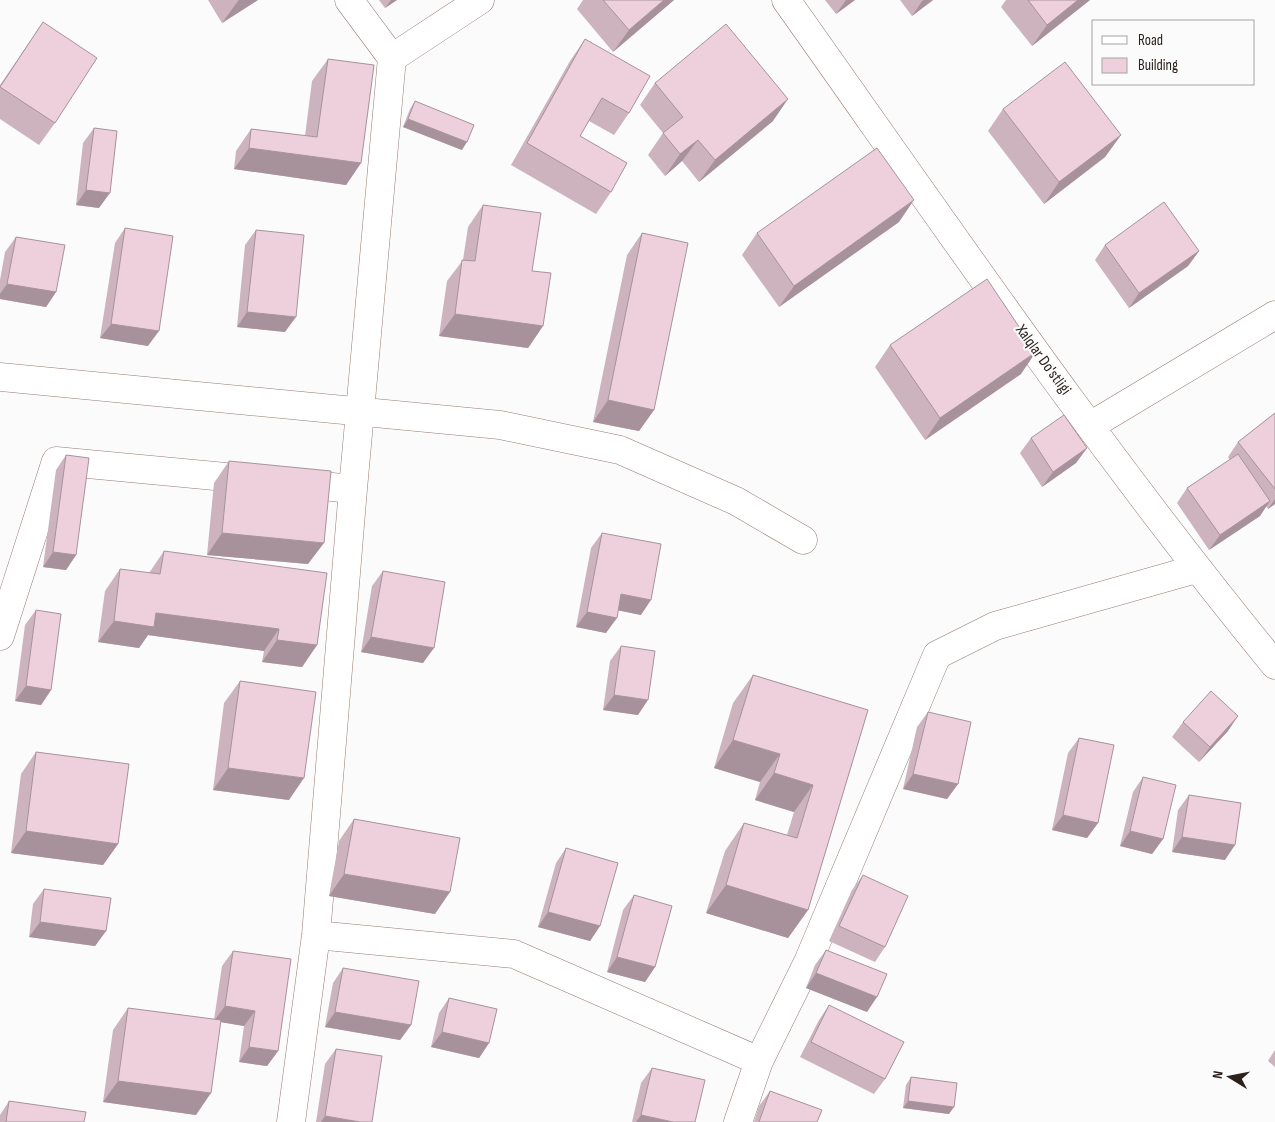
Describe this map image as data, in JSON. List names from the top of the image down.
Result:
{
  "streets": {
    "street": ["Xalqlar Do'stligi"]
  },
  "legend": ["Road", "Building"],
  "north": "left"
}
